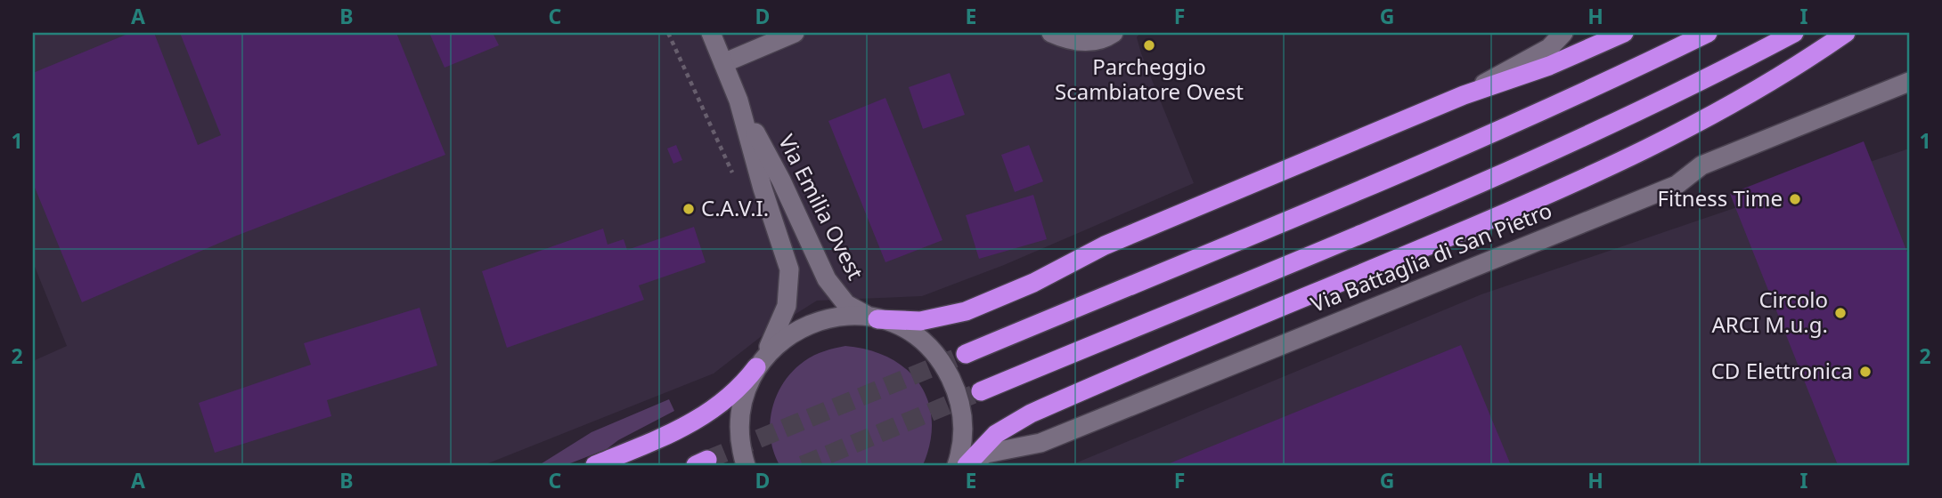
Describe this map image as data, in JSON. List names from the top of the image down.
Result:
{
  "streets": {
    "street": ["Via Emilia Ovest", "Via Battaglia di San Pietro"]
  },
  "places": [
    "Parcheggio Scambiatore Ovest",
    "Fitness Time",
    "C.A.V.I.",
    "Circolo ARCI M.u.g.",
    "CD Elettronica"
  ],
  "grid": {
    "columns": [
      "A",
      "B",
      "C",
      "D",
      "E",
      "F",
      "G",
      "H",
      "I"
    ],
    "rows": ["1", "2"]
  }
}
